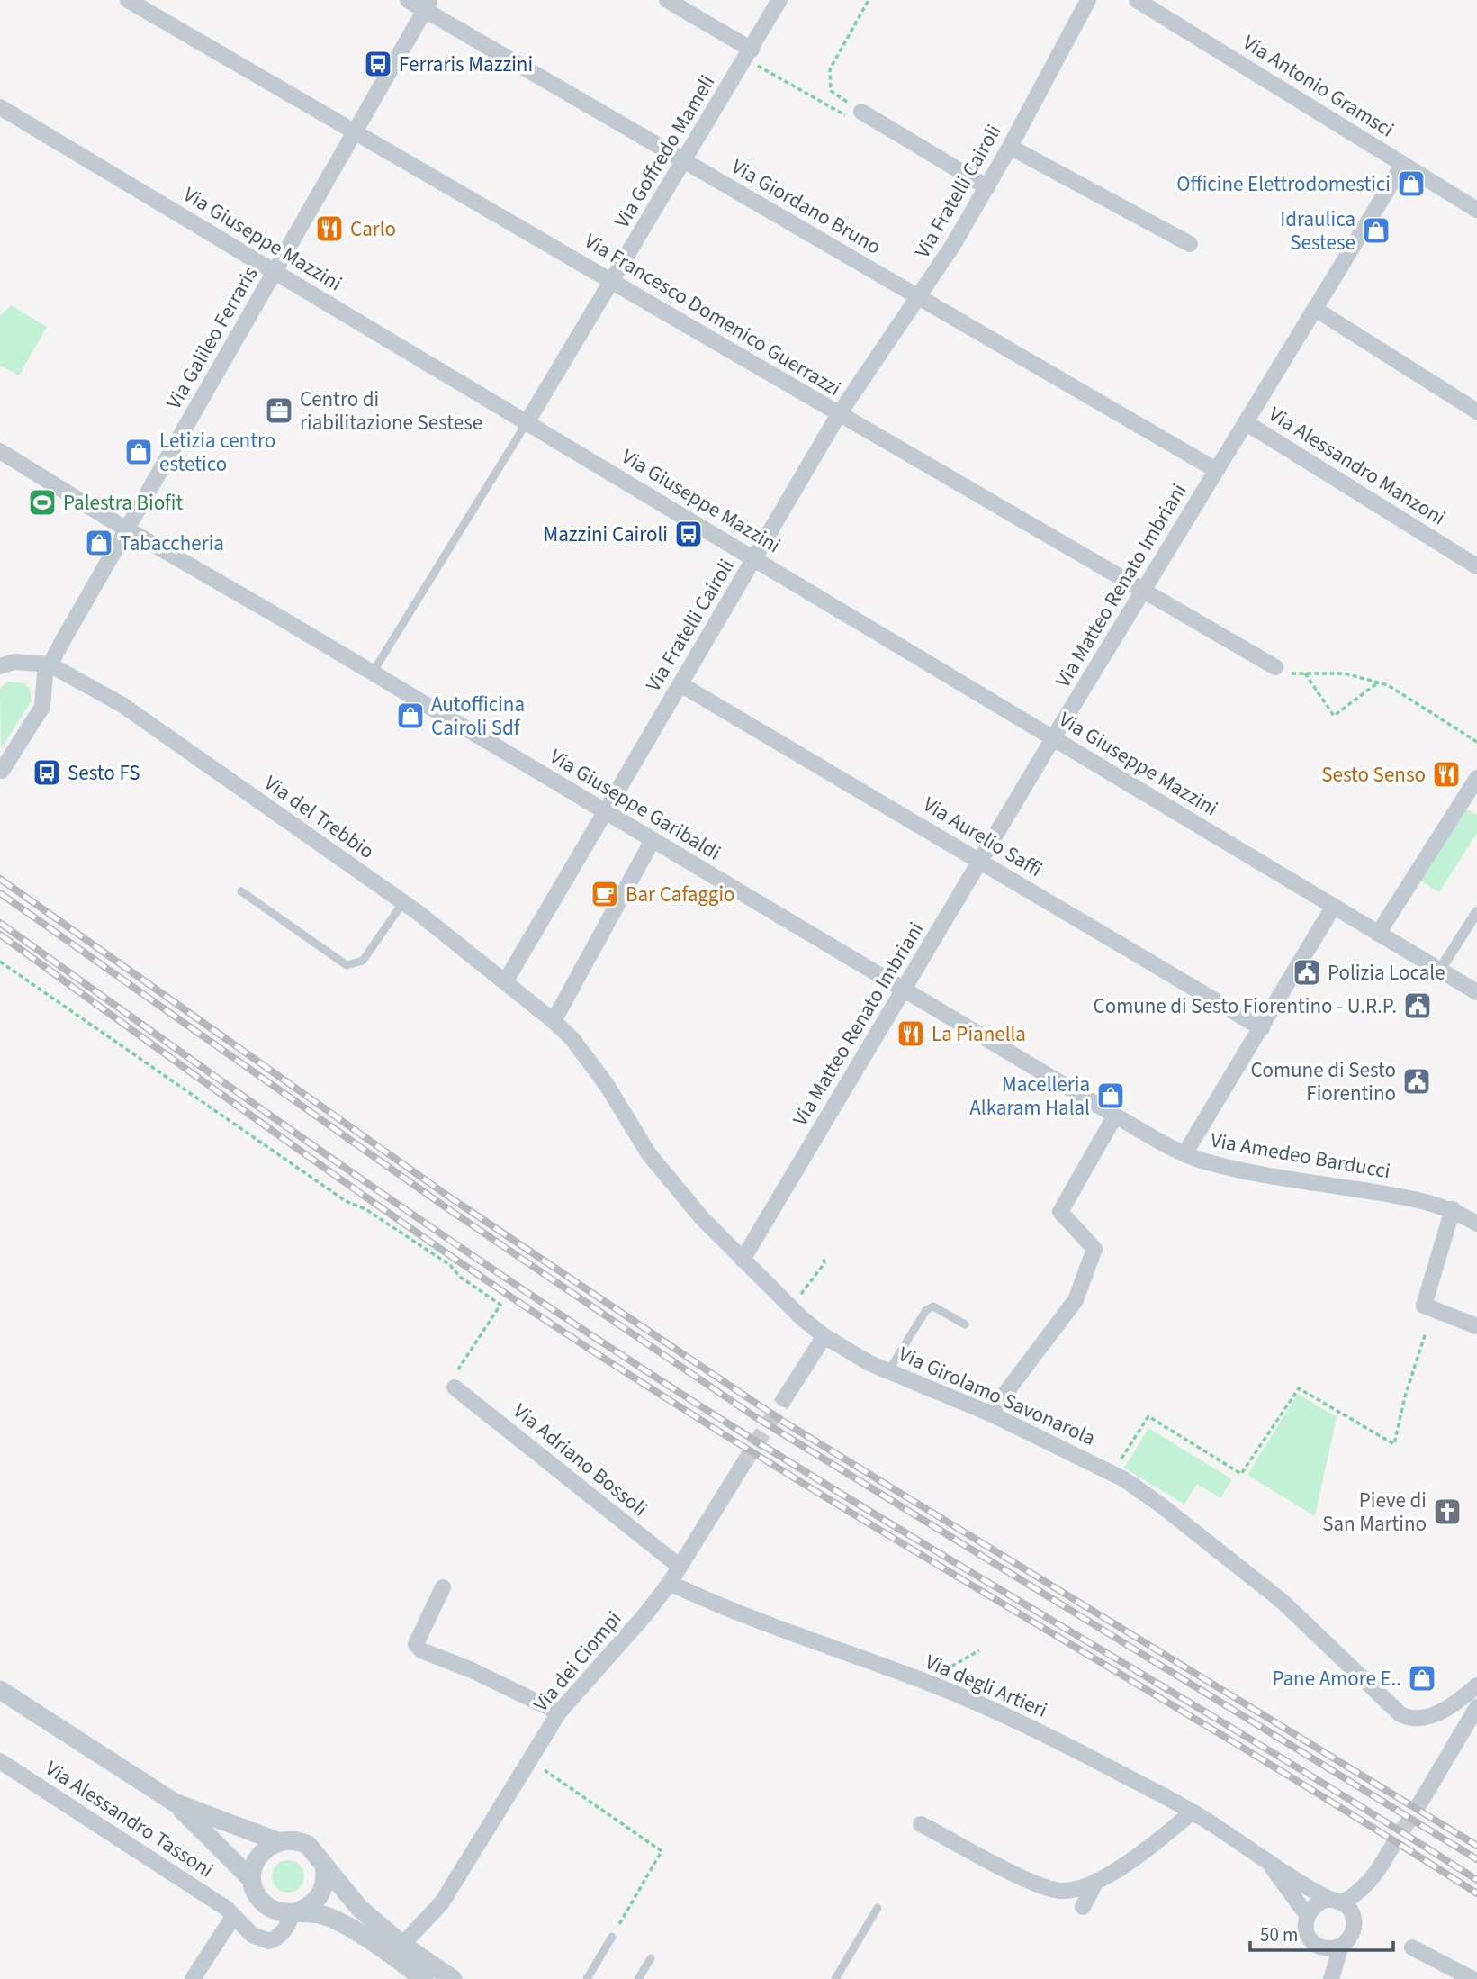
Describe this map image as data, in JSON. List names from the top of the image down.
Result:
{
  "streets": {
    "street": [
      "Via Antonio Gramsci",
      "Via Goffredo Mameli",
      "Via Fratelli Cairoli",
      "Via Giordano Bruno",
      "Via Giuseppe Mazzini",
      "Via Francesco Domenico Guerrazzi",
      "Via Galileo Ferraris",
      "Via Alessandro Manzoni",
      "Via Matteo Renato Imbriani",
      "Via Giuseppe Garibaldi",
      "Via del Trebbio",
      "Via Aurelio Saffi",
      "Via Amedeo Barducci",
      "Via Girolamo Savonarola",
      "Via Adriano Bossoli",
      "Via dei Ciompi",
      "Via degli Artieri",
      "Via Alessandro Tassoni"
    ]
  },
  "crossings": [
    ["Via Antonio Gramsci", "Via Matteo Renato Imbriani"],
    ["Via Goffredo Mameli", "Via Giordano Bruno"],
    ["Via Goffredo Mameli", "Via Giuseppe Mazzini"],
    ["Via Goffredo Mameli", "Via Francesco Domenico Guerrazzi"],
    ["Via Fratelli Cairoli", "Via Giordano Bruno"],
    ["Via Fratelli Cairoli", "Via Giuseppe Mazzini"],
    ["Via Fratelli Cairoli", "Via Francesco Domenico Guerrazzi"],
    ["Via Fratelli Cairoli", "Via Giuseppe Garibaldi"],
    ["Via Fratelli Cairoli", "Via del Trebbio"],
    ["Via Fratelli Cairoli", "Via Aurelio Saffi"],
    ["Via Giordano Bruno", "Via Galileo Ferraris"],
    ["Via Giordano Bruno", "Via Matteo Renato Imbriani"],
    ["Via Giuseppe Mazzini", "Via Galileo Ferraris"],
    ["Via Giuseppe Mazzini", "Via Matteo Renato Imbriani"],
    ["Via Francesco Domenico Guerrazzi", "Via Galileo Ferraris"],
    ["Via Francesco Domenico Guerrazzi", "Via Matteo Renato Imbriani"],
    ["Via Galileo Ferraris", "Via Giuseppe Garibaldi"],
    ["Via Galileo Ferraris", "Via del Trebbio"],
    ["Via Alessandro Manzoni", "Via Matteo Renato Imbriani"],
    ["Via Matteo Renato Imbriani", "Via Giuseppe Garibaldi"],
    ["Via Matteo Renato Imbriani", "Via Aurelio Saffi"],
    ["Via Matteo Renato Imbriani", "Via Girolamo Savonarola"],
    ["Via Giuseppe Garibaldi", "Via Amedeo Barducci"],
    ["Via del Trebbio", "Via Girolamo Savonarola"],
    ["Via Adriano Bossoli", "Via dei Ciompi"],
    ["Via dei Ciompi", "Via degli Artieri"]
  ],
  "places": {
    "bus stop": ["Ferraris Mazzini", "Mazzini Cairoli", "Sesto FS"],
    "shop": [
      "Officine Elettrodomestici",
      "Idraulica Sestese",
      "Letizia centro estetico",
      "Tabaccheria",
      "Autofficina Cairoli Sdf",
      "Macelleria Alkaram Halal",
      "Pane Amore E.."
    ],
    "restaurant": ["Carlo", "Sesto Senso", "La Pianella"],
    "office": ["Centro di riabilitazione Sestese"],
    "sports": ["Palestra Biofit"],
    "cafe": ["Bar Cafaggio"],
    "public building": ["Polizia Locale", "Comune di Sesto Fiorentino - U.R.P.", "Comune di Sesto Fiorentino"],
    "church": ["Pieve di San Martino"]
  },
  "scale_bar": "50 m"
}
